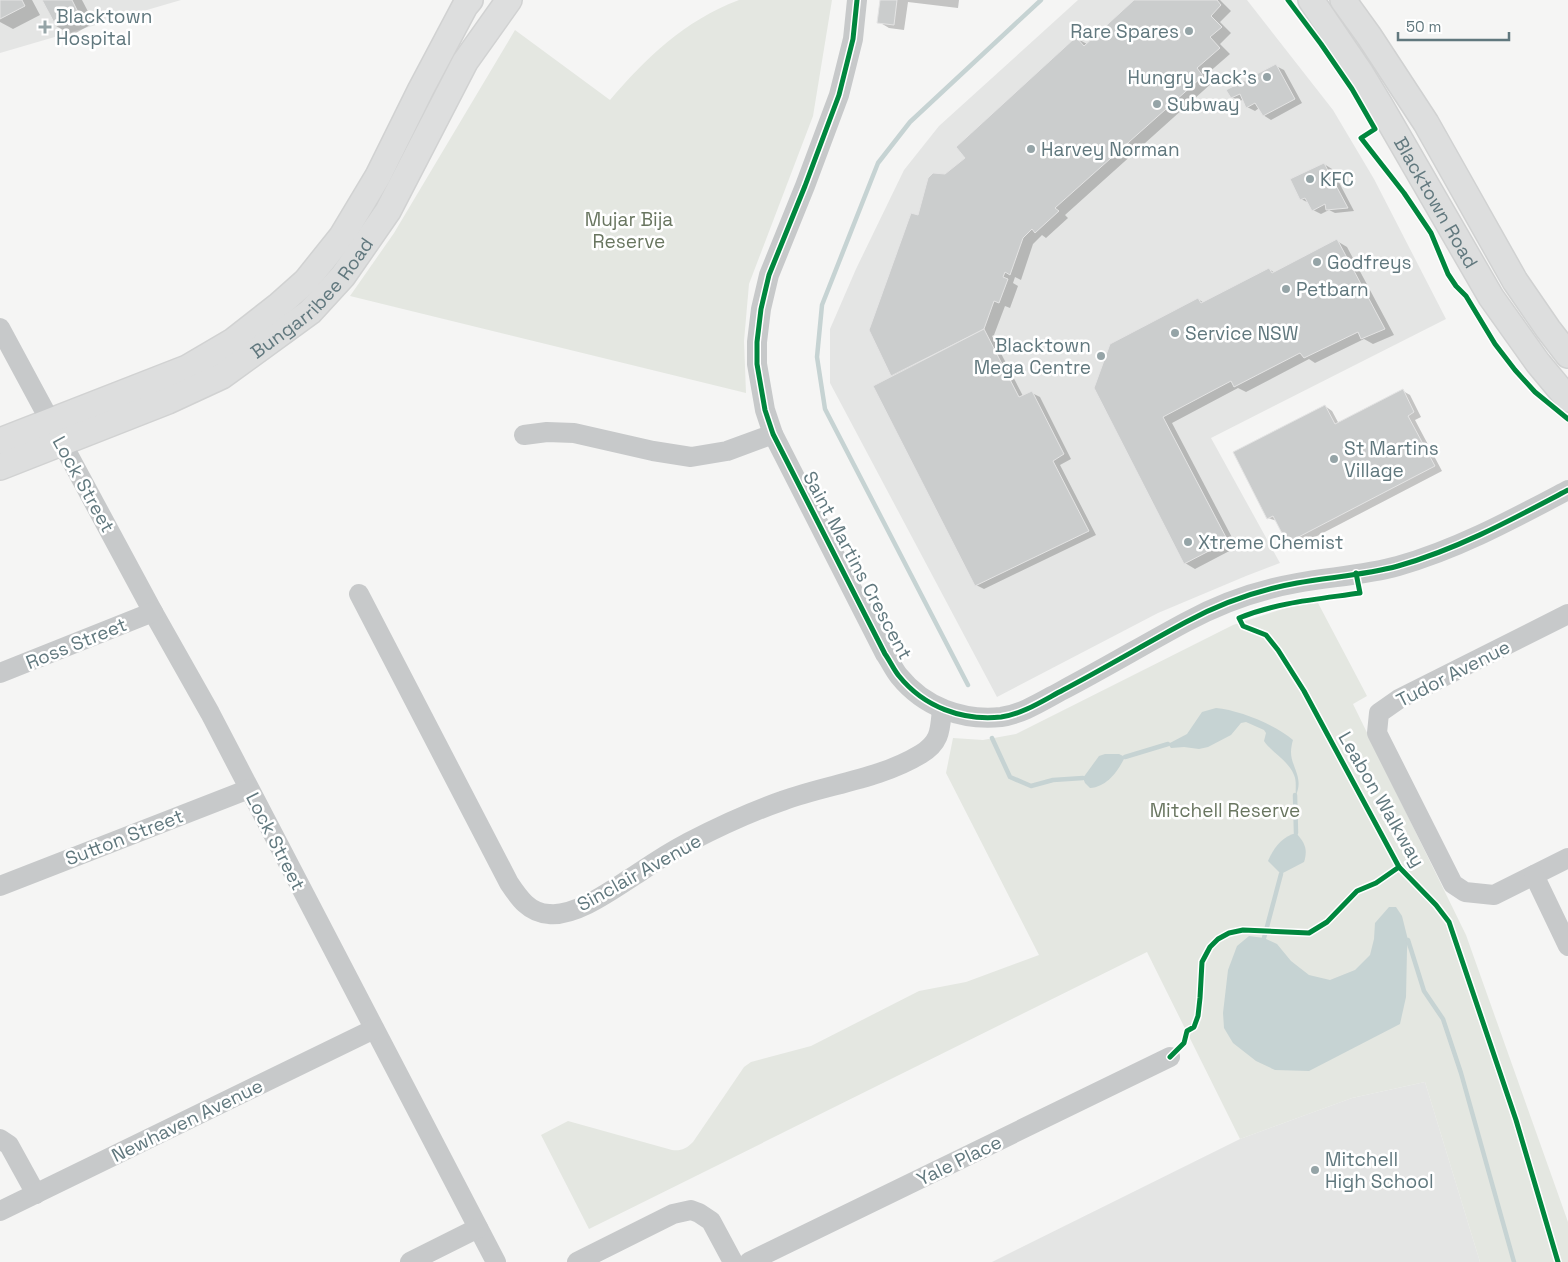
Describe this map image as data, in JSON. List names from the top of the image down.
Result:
{
  "streets": {
    "main road": ["Blacktown Road", "Bungarribee Road"],
    "street": [
      "Lock Street",
      "Saint Martins Crescent",
      "Ross Street",
      "Tudor Avenue",
      "Sutton Street",
      "Sinclair Avenue",
      "Newhaven Avenue",
      "Yale Place"
    ],
    "cycle path": ["Leabon Walkway"]
  },
  "crossings": [
    ["Bungarribee Road", "Lock Street"],
    ["Lock Street", "Ross Street"],
    ["Lock Street", "Sutton Street"],
    ["Lock Street", "Newhaven Avenue"],
    ["Saint Martins Crescent", "Sinclair Avenue"]
  ],
  "parks": ["Mujar Bija Reserve", "Mitchell Reserve"],
  "places": {
    "health": ["Blacktown Hospital"],
    "other": [
      "Rare Spares",
      "Hungry Jack's",
      "Subway",
      "Harvey Norman",
      "KFC",
      "Godfreys",
      "Petbarn",
      "Service NSW",
      "Blacktown Mega Centre",
      "St Martins Village",
      "Xtreme Chemist",
      "Mitchell High School"
    ]
  },
  "scale_bar": "50 m"
}
